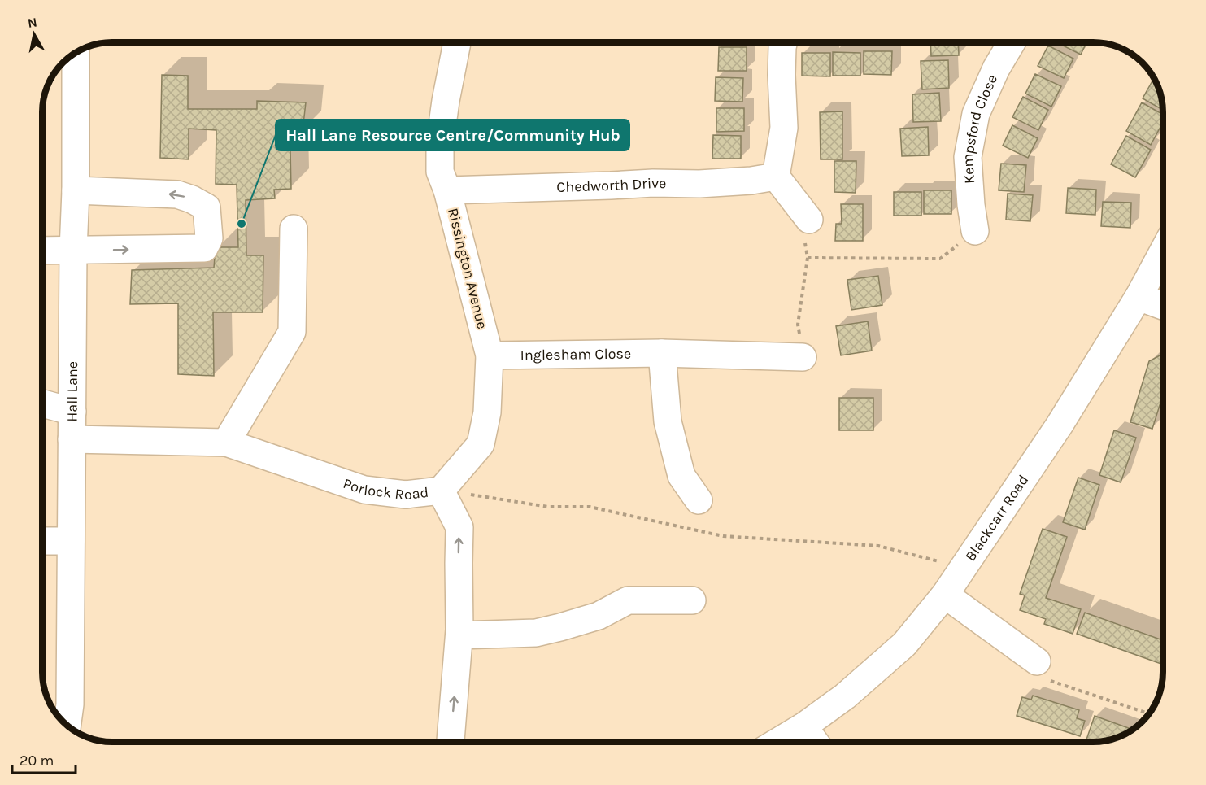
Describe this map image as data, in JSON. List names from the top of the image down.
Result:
{
  "streets": {
    "street": [
      "Kempsford Close",
      "Chedworth Drive",
      "Rissington Avenue",
      "Inglesham Close",
      "Hall Lane",
      "Porlock Road",
      "Blackcarr Road"
    ]
  },
  "crossings": [
    ["Chedworth Drive", "Rissington Avenue"],
    ["Rissington Avenue", "Inglesham Close"],
    ["Rissington Avenue", "Porlock Road"],
    ["Hall Lane", "Porlock Road"]
  ],
  "places": ["Hall Lane Resource Centre/Community Hub"],
  "scale_bar": "20 m",
  "north": "top"
}
